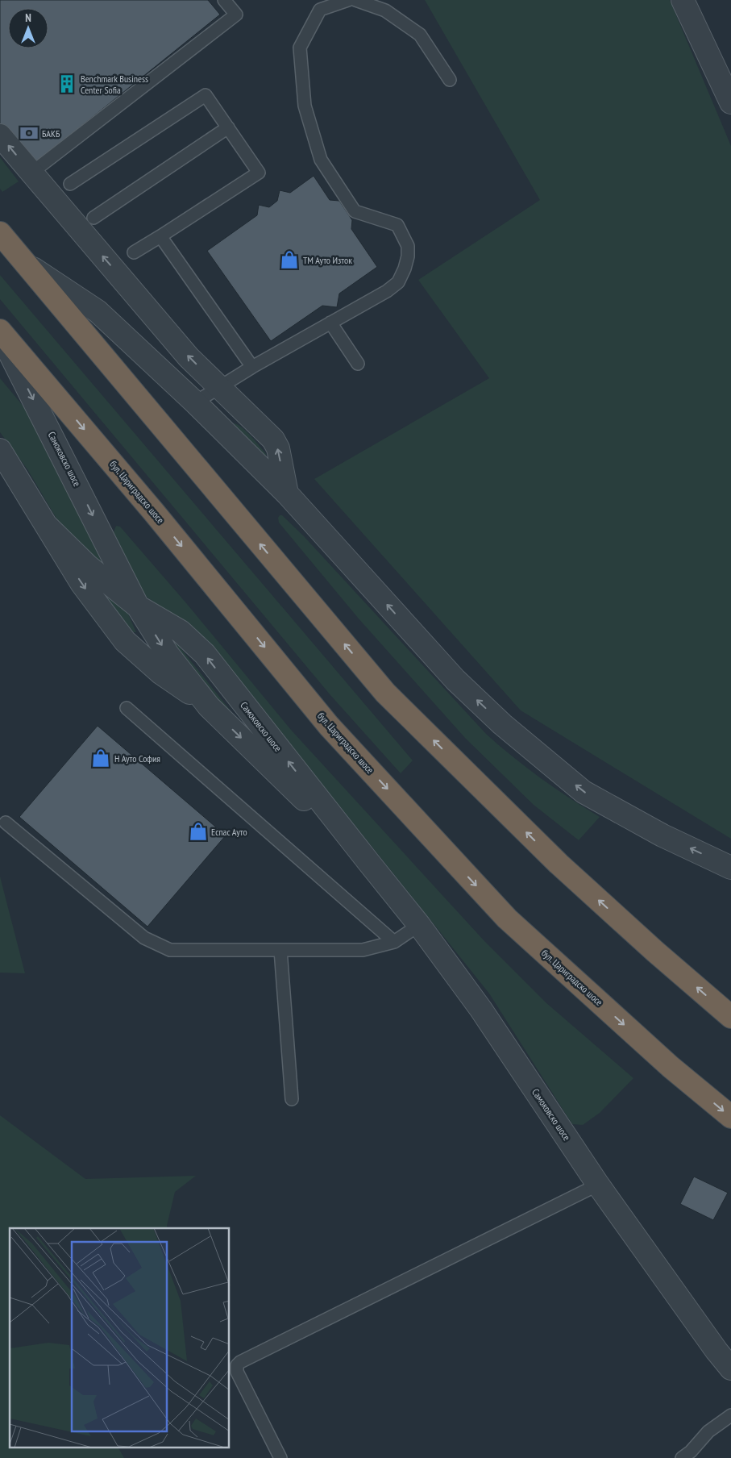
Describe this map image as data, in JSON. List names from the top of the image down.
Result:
{
  "streets": {
    "highway": ["бул. Цариградско шосе"],
    "street": ["Самоковско шосе"]
  },
  "places": {
    "building": ["Benchmark Business Center Sofia"],
    "bank": ["БАКБ"],
    "shop": ["ТМ Ауто Изток", "Н Ауто София", "Еспас Ауто"]
  },
  "north": "top"
}
